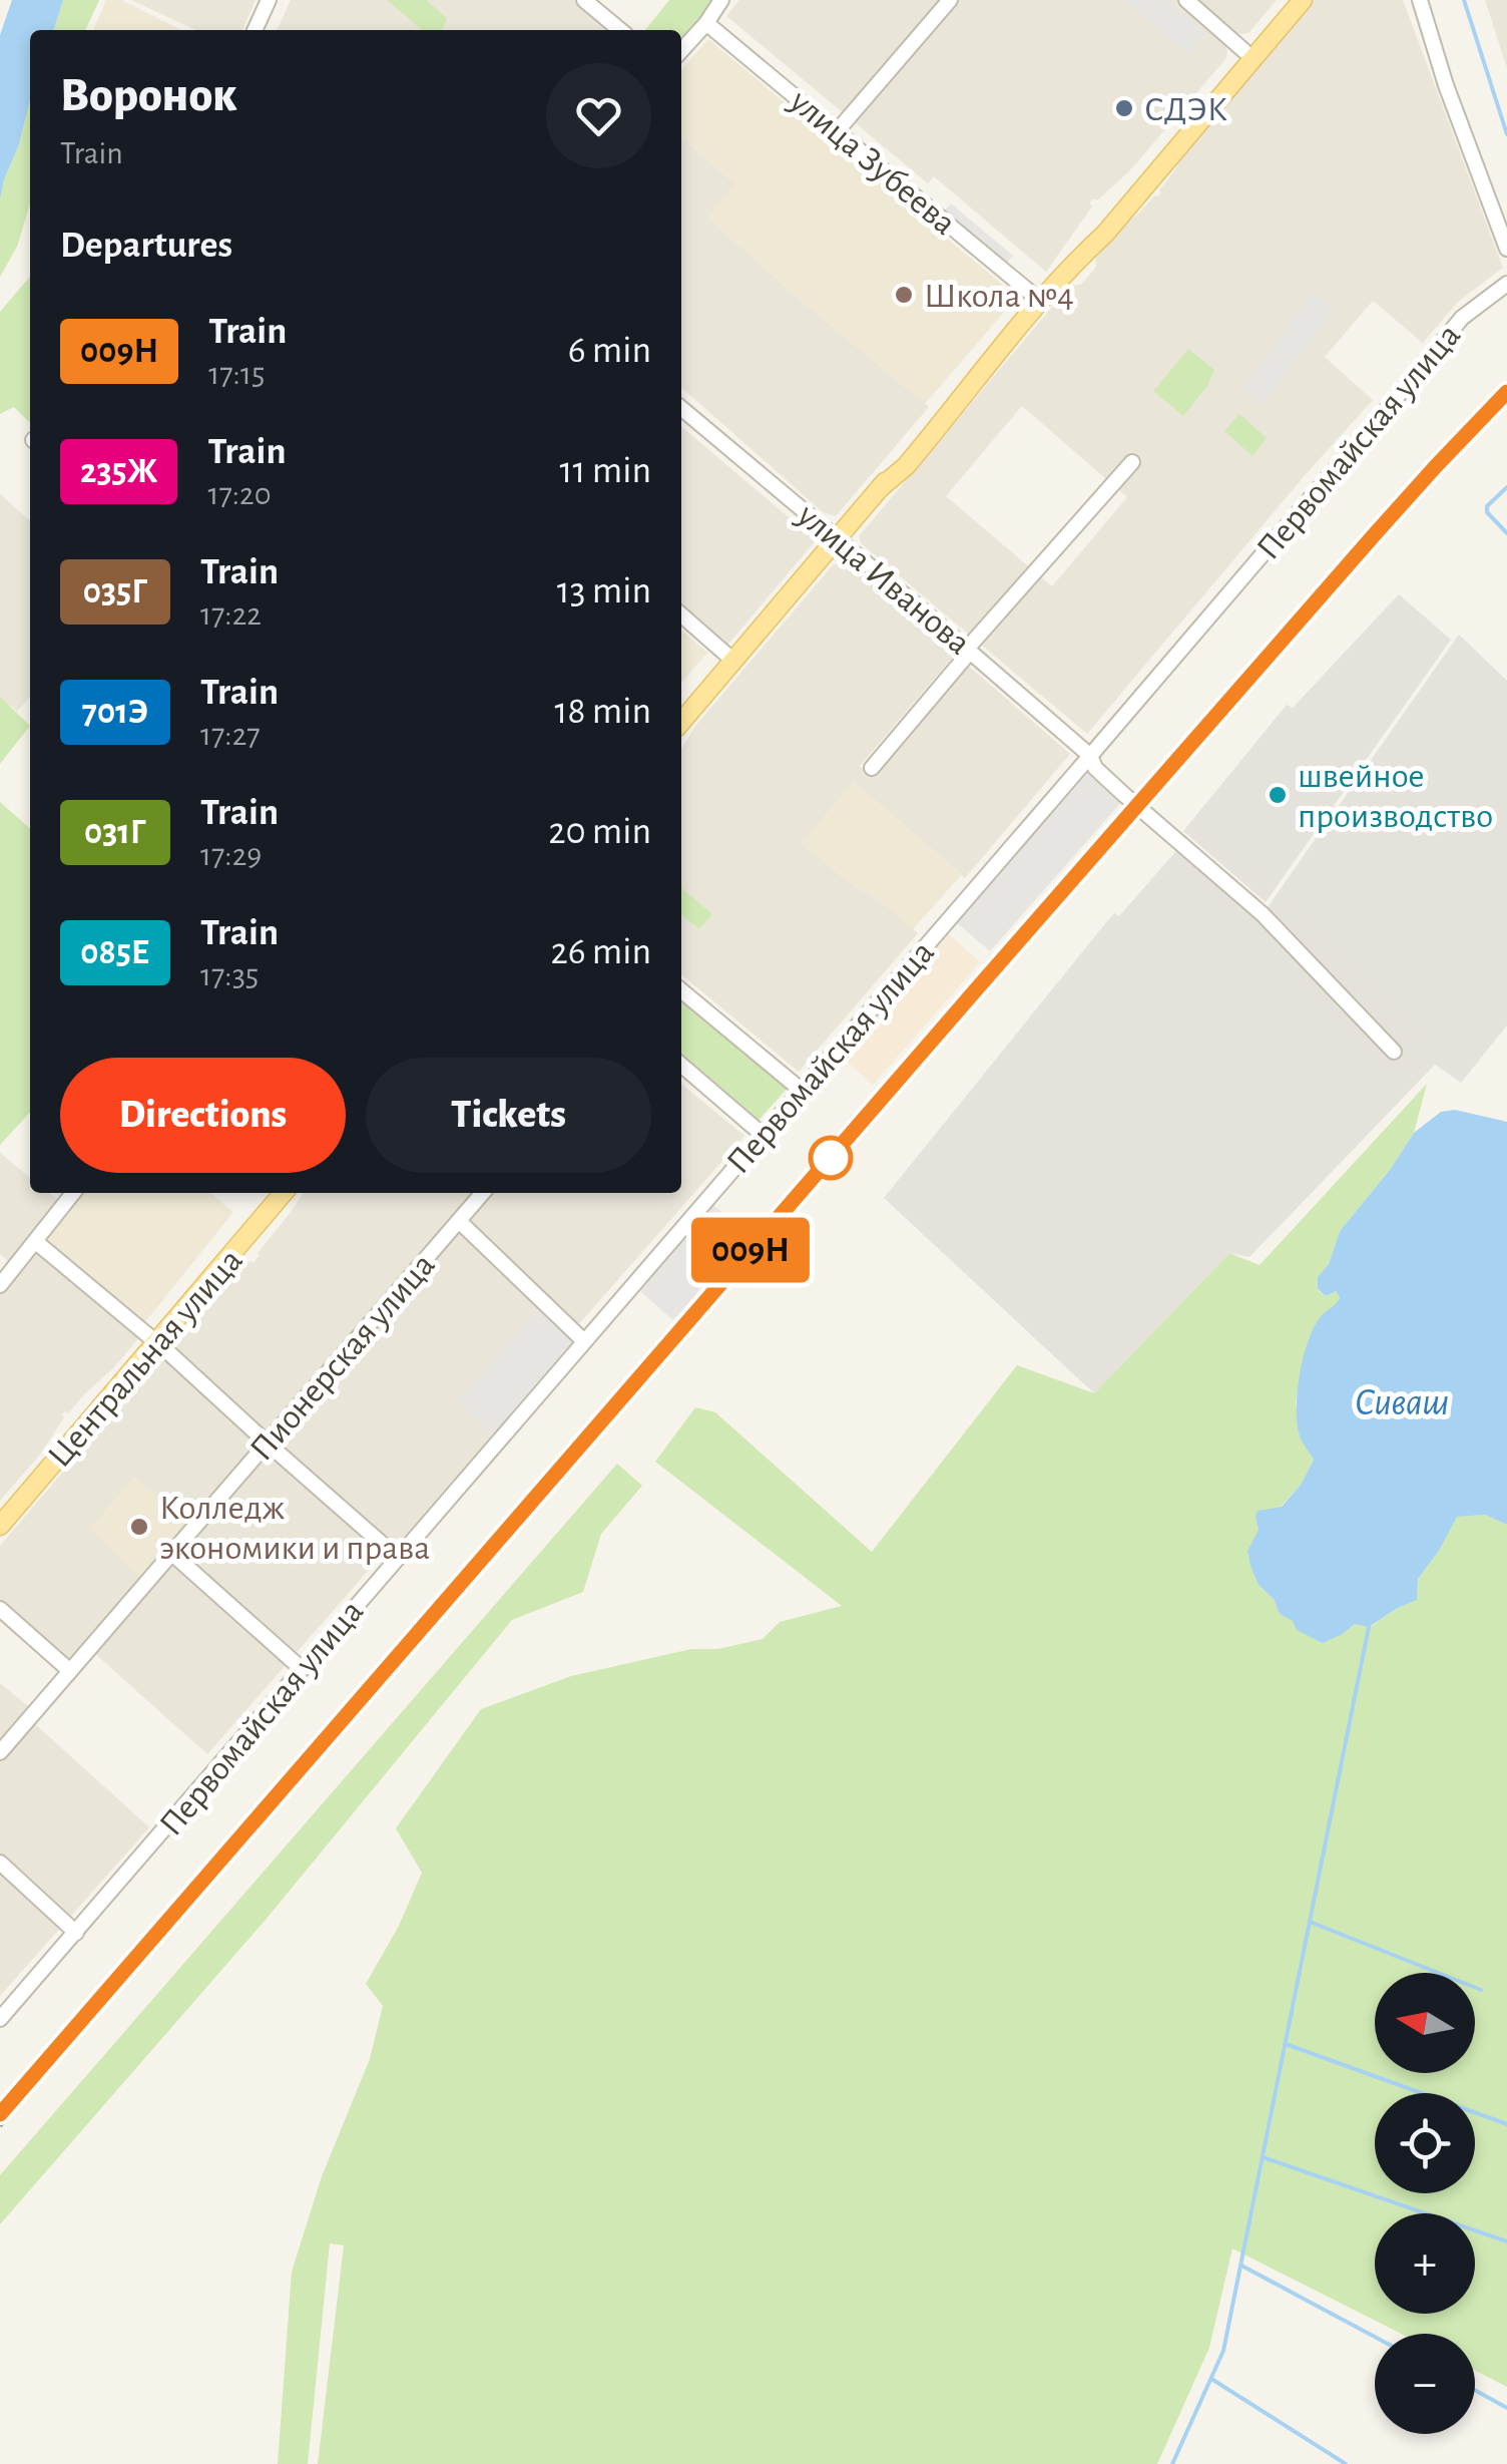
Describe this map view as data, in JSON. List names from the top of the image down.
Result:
{
  "streets": {
    "main road": ["Центральная улица"],
    "street": [
      "улица Зубеева",
      "Первомайская улица",
      "улица Иванова",
      "Пионерская улица"
    ]
  },
  "crossings": [
    ["Первомайская улица", "улица Иванова"]
  ],
  "water": ["Сиваш"],
  "places": [
    "СДЭК",
    "Школа №4",
    "швейное производство",
    "Колледж экономики и права"
  ],
  "north": "left",
  "page": {
    "on_map": "009Н",
    "heading": [
      ["Воронок", "Train"],
      "Departures"
    ],
    "list": [
      {
        "mark": "009Н",
        "name": "Train",
        "note": "17:15",
        "value": "6 min"
      },
      {
        "mark": "235Ж",
        "name": "Train",
        "note": "17:20",
        "value": "11 min"
      },
      {
        "mark": "035Г",
        "name": "Train",
        "note": "17:22",
        "value": "13 min"
      },
      {
        "mark": "701Э",
        "name": "Train",
        "note": "17:27",
        "value": "18 min"
      },
      {
        "mark": "031Г",
        "name": "Train",
        "note": "17:29",
        "value": "20 min"
      },
      {
        "mark": "085Е",
        "name": "Train",
        "note": "17:35",
        "value": "26 min"
      }
    ],
    "buttons": ["Directions", "Tickets"],
    "map_buttons": ["+", "−"]
  }
}
